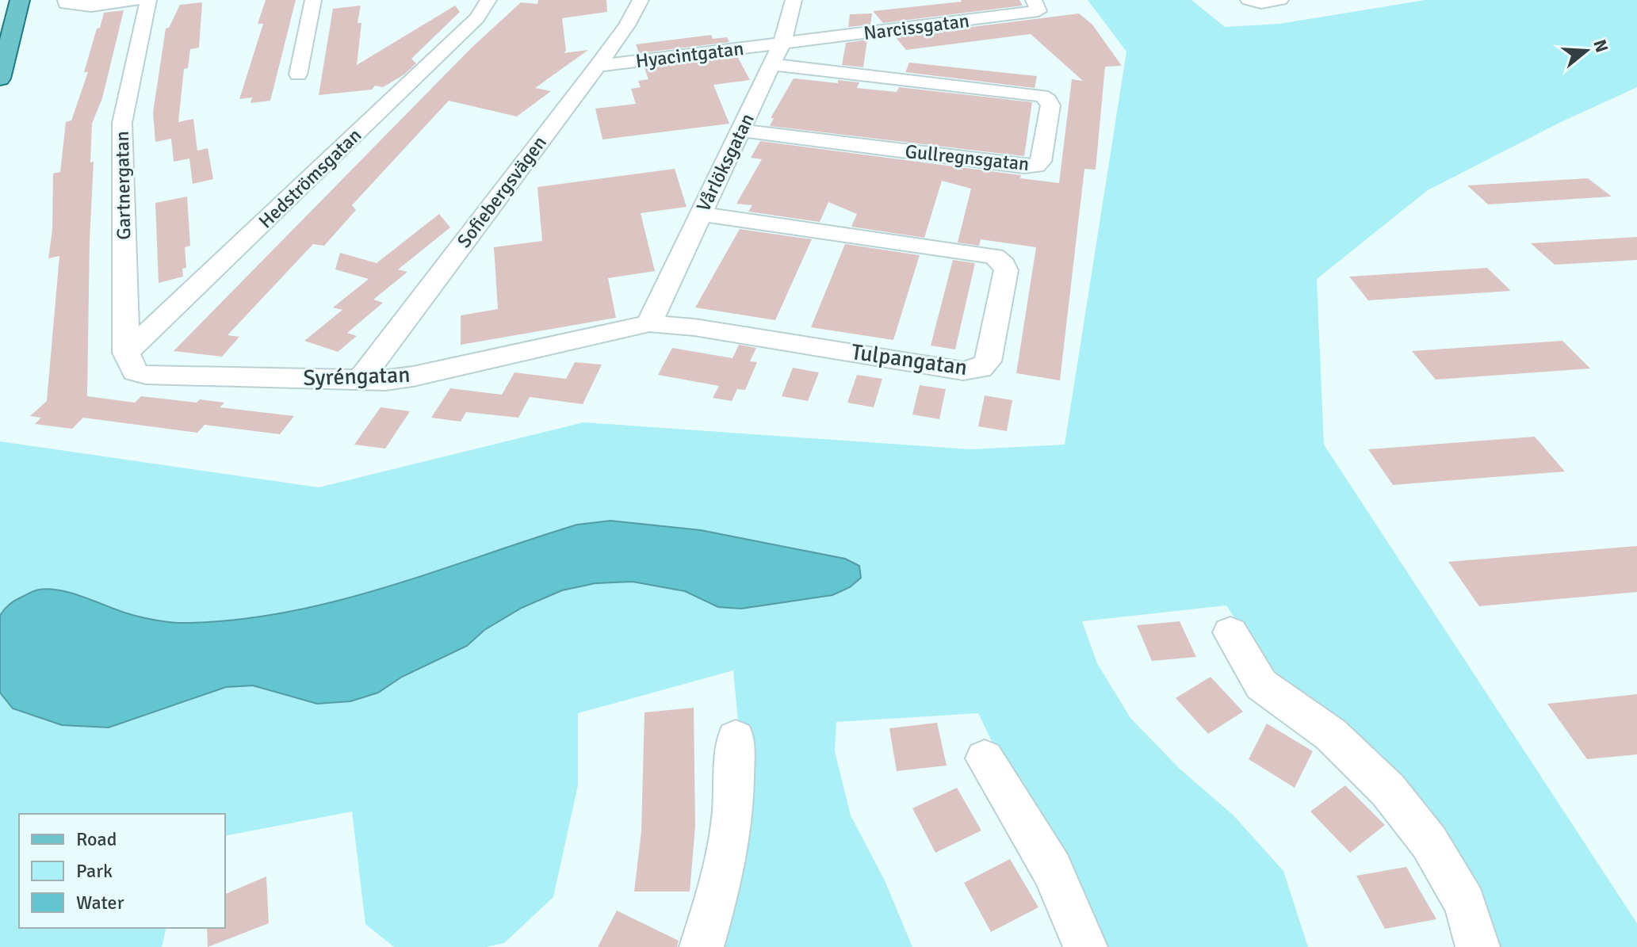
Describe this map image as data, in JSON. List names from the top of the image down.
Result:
{
  "streets": {
    "street": [
      "Narcissgatan",
      "Hyacintgatan",
      "Gullregnsgatan",
      "Vårlöksgatan",
      "Hedströmsgatan",
      "Gartnergatan",
      "Sofiebergsvägen",
      "Tulpangatan",
      "Syréngatan"
    ]
  },
  "crossings": [
    ["Narcissgatan", "Hyacintgatan"],
    ["Narcissgatan", "Vårlöksgatan"],
    ["Hyacintgatan", "Vårlöksgatan"],
    ["Hyacintgatan", "Sofiebergsvägen"],
    ["Gullregnsgatan", "Vårlöksgatan"],
    ["Vårlöksgatan", "Tulpangatan"],
    ["Vårlöksgatan", "Syréngatan"],
    ["Hedströmsgatan", "Gartnergatan"],
    ["Hedströmsgatan", "Syréngatan"],
    ["Gartnergatan", "Syréngatan"],
    ["Sofiebergsvägen", "Syréngatan"],
    ["Tulpangatan", "Syréngatan"]
  ],
  "legend": ["Road", "Park", "Water"],
  "north": "right"
}
